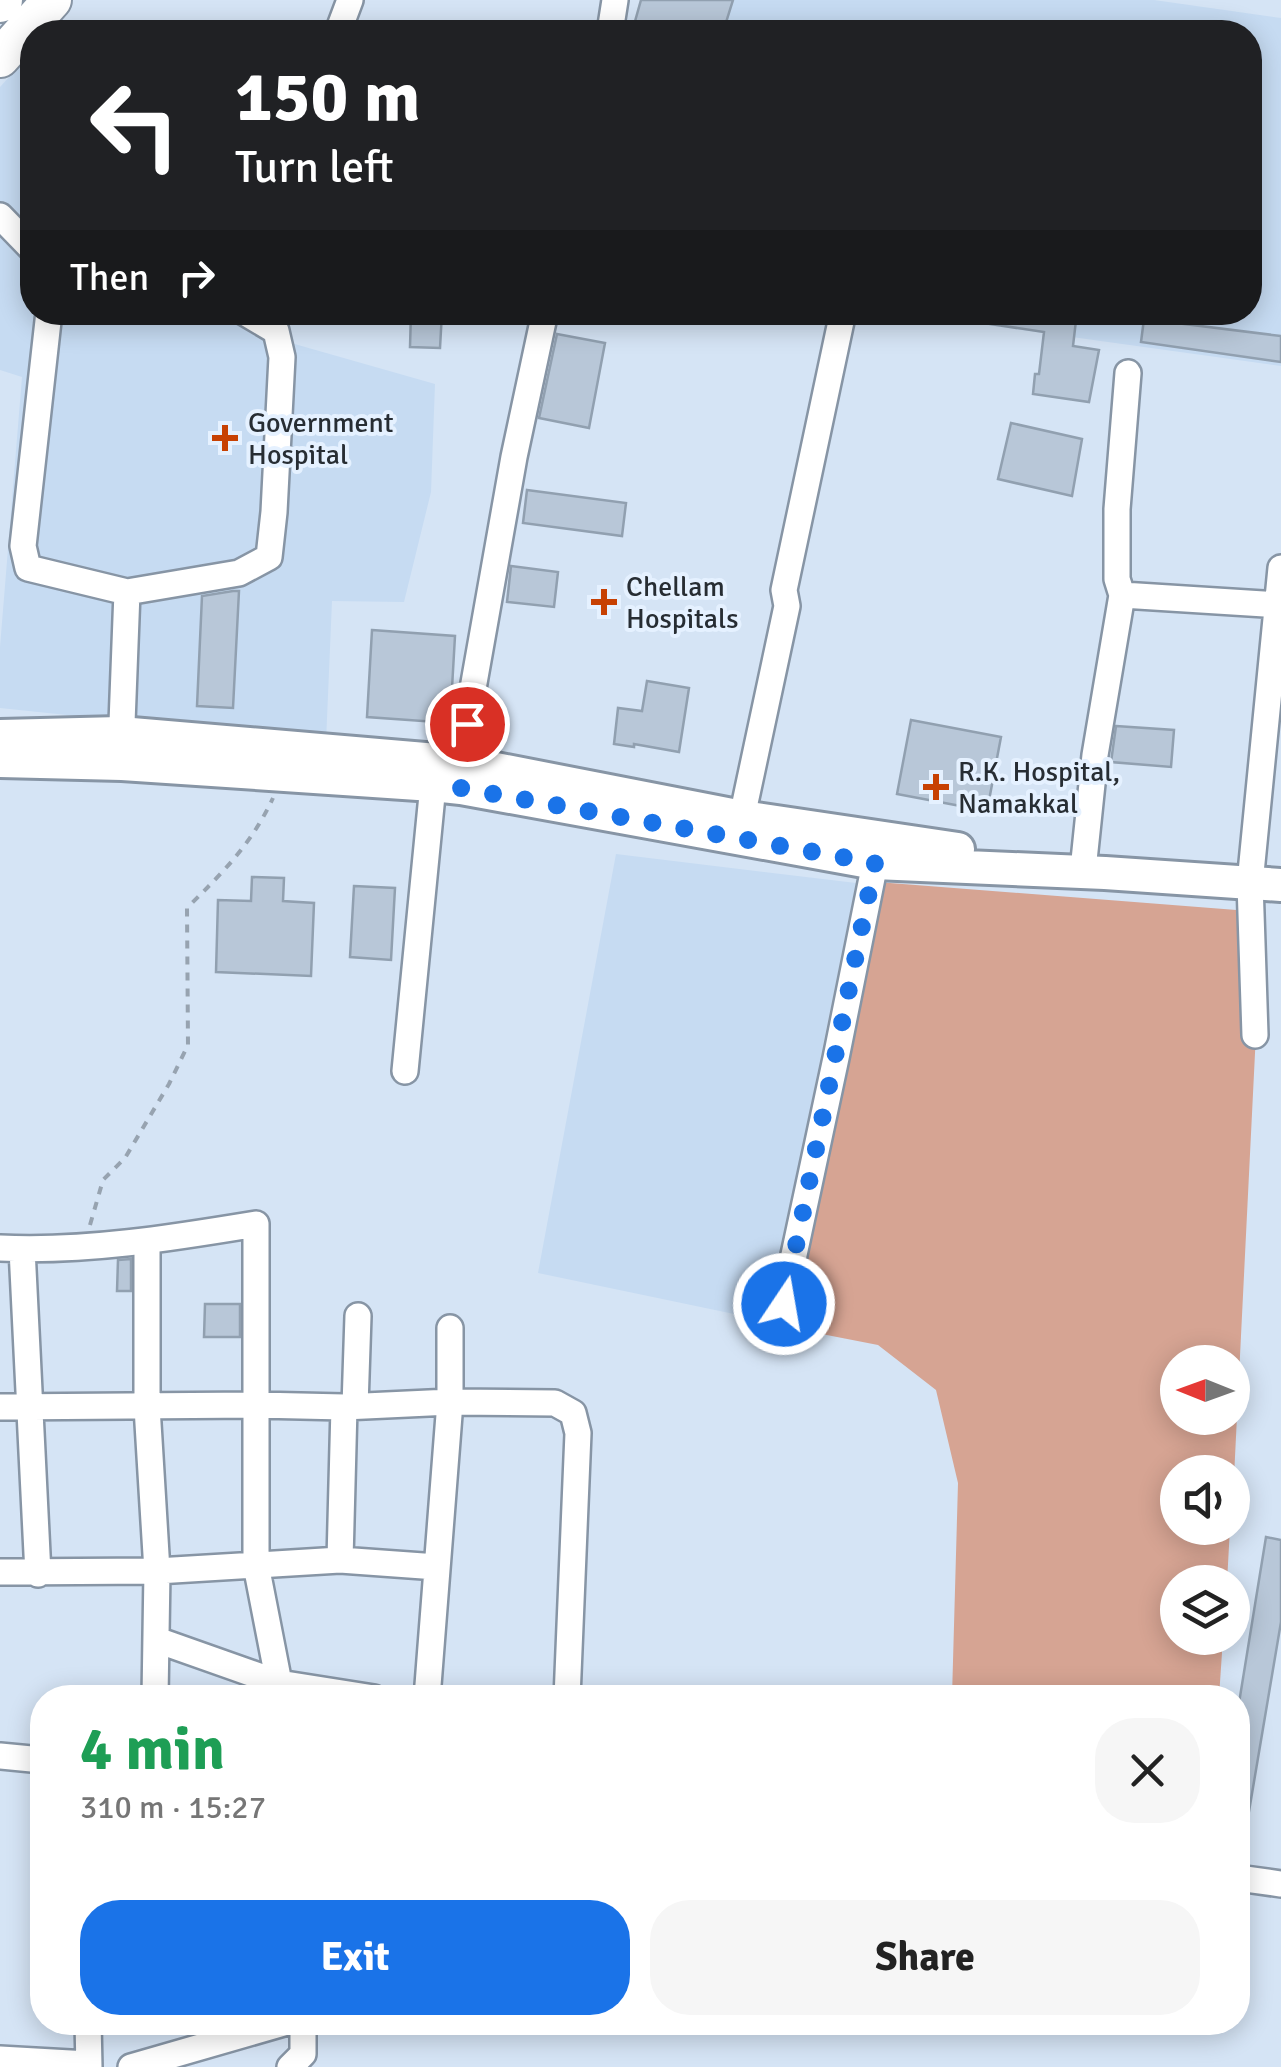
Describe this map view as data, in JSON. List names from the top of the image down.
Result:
{
  "places": {
    "health": ["Government Hospital", "Chellam Hospitals", "R.K. Hospital, Namakkal"]
  },
  "north": "left",
  "page": {
    "turn": ["150 m", "Turn left"],
    "then": "Then",
    "heading": ["4 min", "310 m · 15:27"],
    "buttons": ["Exit", "Share"]
  }
}
